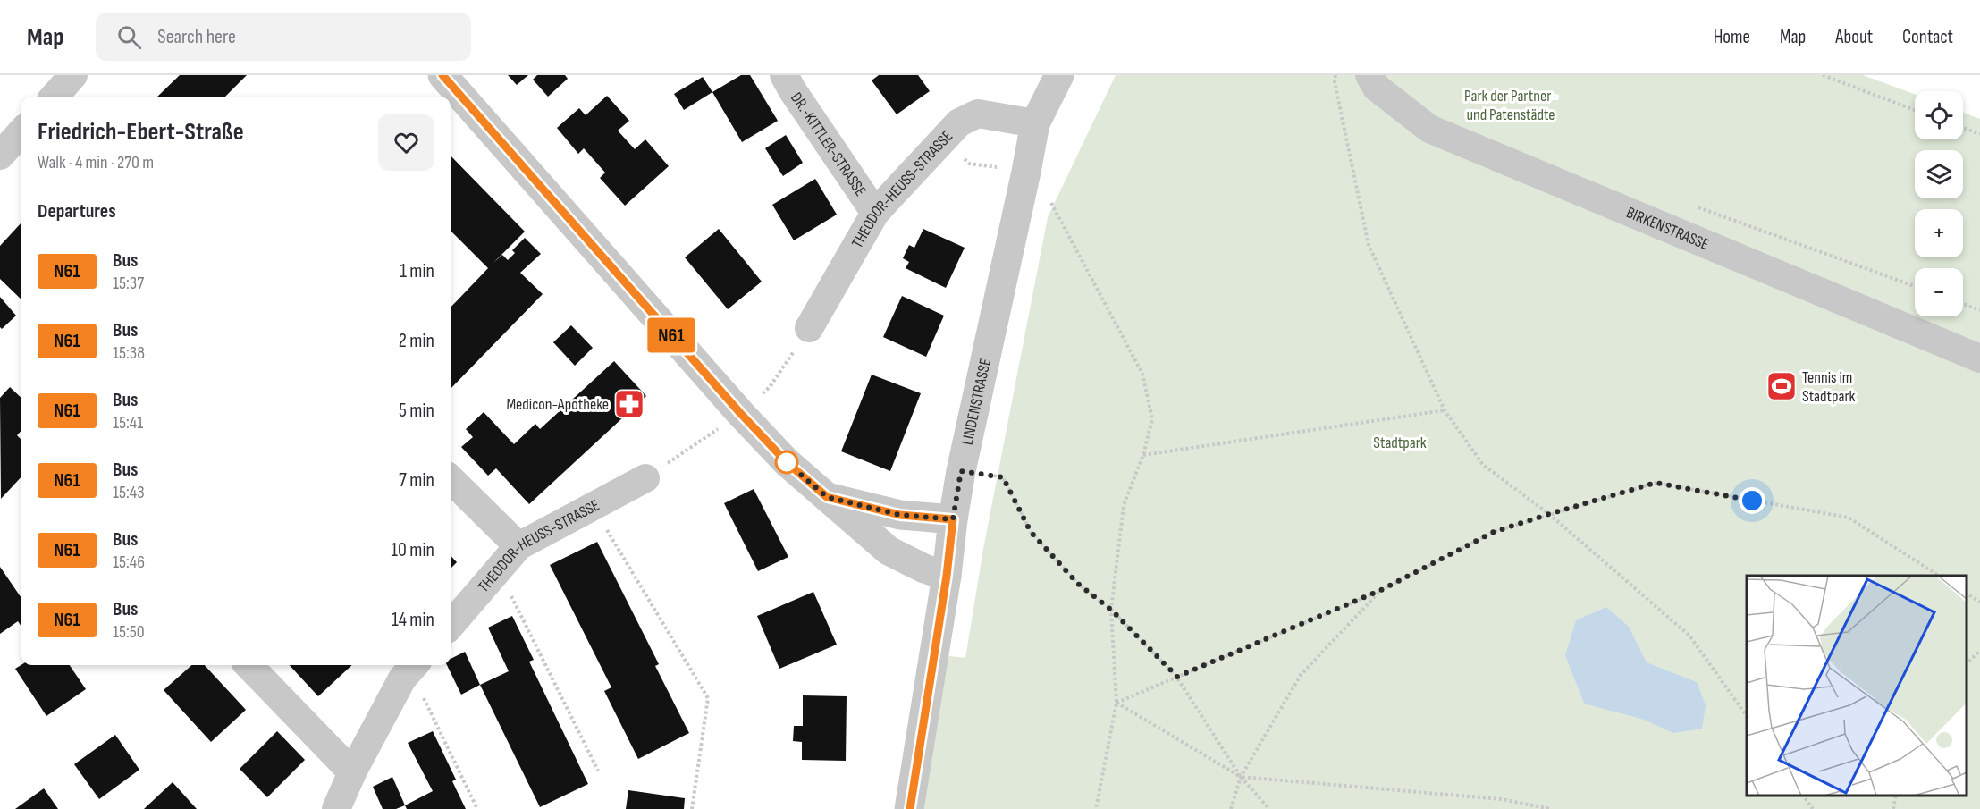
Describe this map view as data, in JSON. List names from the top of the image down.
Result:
{
  "streets": {
    "street": [
      "DR.-KITTLER-STRASSE",
      "THEODOR-HEUSS-STRASSE",
      "BIRKENSTRASSE",
      "LINDENSTRASSE"
    ]
  },
  "crossings": [
    ["DR.-KITTLER-STRASSE", "THEODOR-HEUSS-STRASSE"],
    ["THEODOR-HEUSS-STRASSE", "LINDENSTRASSE"]
  ],
  "parks": ["Park der Partner- und Patenstädte", "Stadtpark"],
  "places": {
    "sports": ["Tennis im Stadtpark"],
    "pharmacy": ["Medicon-Apotheke"]
  },
  "lines": ["bus line N61"],
  "page": {
    "header": "Map",
    "search": "Search here",
    "nav": [
      "Home",
      "Map",
      "About",
      "Contact"
    ],
    "on_map": "N61",
    "map_buttons": ["+", "−"],
    "heading": [
      ["Friedrich-Ebert-Straße", "Walk · 4 min · 270 m"],
      "Departures"
    ],
    "list": [
      {
        "mark": "N61",
        "name": "Bus",
        "note": "15:37",
        "value": "1 min"
      },
      {
        "mark": "N61",
        "name": "Bus",
        "note": "15:38",
        "value": "2 min"
      },
      {
        "mark": "N61",
        "name": "Bus",
        "note": "15:41",
        "value": "5 min"
      },
      {
        "mark": "N61",
        "name": "Bus",
        "note": "15:43",
        "value": "7 min"
      },
      {
        "mark": "N61",
        "name": "Bus",
        "note": "15:46",
        "value": "10 min"
      },
      {
        "mark": "N61",
        "name": "Bus",
        "note": "15:50",
        "value": "14 min"
      }
    ]
  }
}
